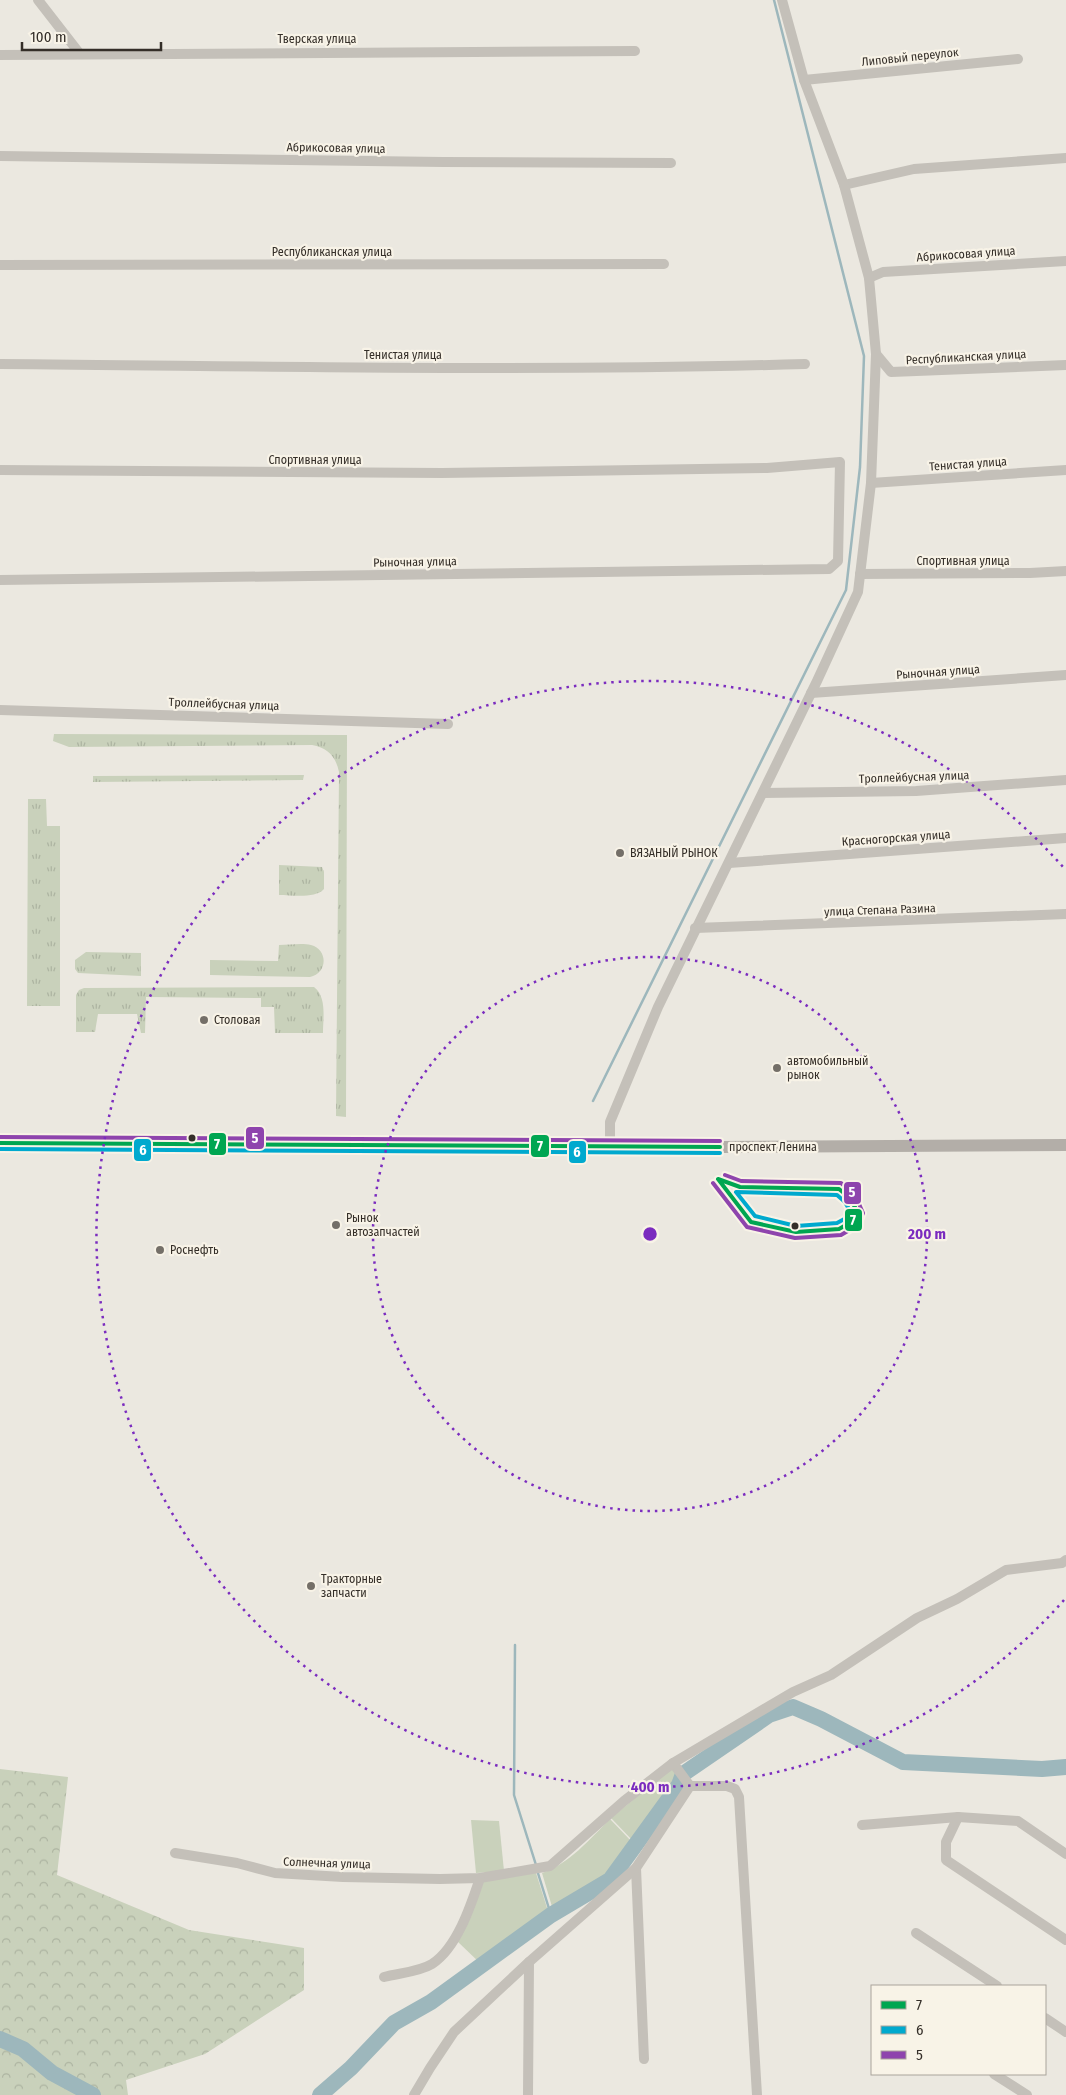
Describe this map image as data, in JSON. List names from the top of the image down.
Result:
{
  "streets": {
    "main road": ["проспект Ленина"],
    "street": [
      "Тверская улица",
      "Липовый переулок",
      "Абрикосовая улица",
      "Республиканская улица",
      "Тенистая улица",
      "Спортивная улица",
      "Рыночная улица",
      "Троллейбусная улица",
      "Красногорская улица",
      "улица Степана Разина",
      "Солнечная улица"
    ]
  },
  "crossings": [
    ["Спортивная улица", "Рыночная улица"]
  ],
  "places": [
    "ВЯЗАНЫЙ РЫНОК",
    "Столовая",
    "автомобильный рынок",
    "Рынок автозапчастей",
    "Роснефть",
    "Тракторные запчасти"
  ],
  "lines": ["transit line 5", "transit line 7", "transit line 6"],
  "legend": ["7", "6", "5"],
  "scale_bar": "100 m",
  "rings": ["200 m", "400 m"]
}
